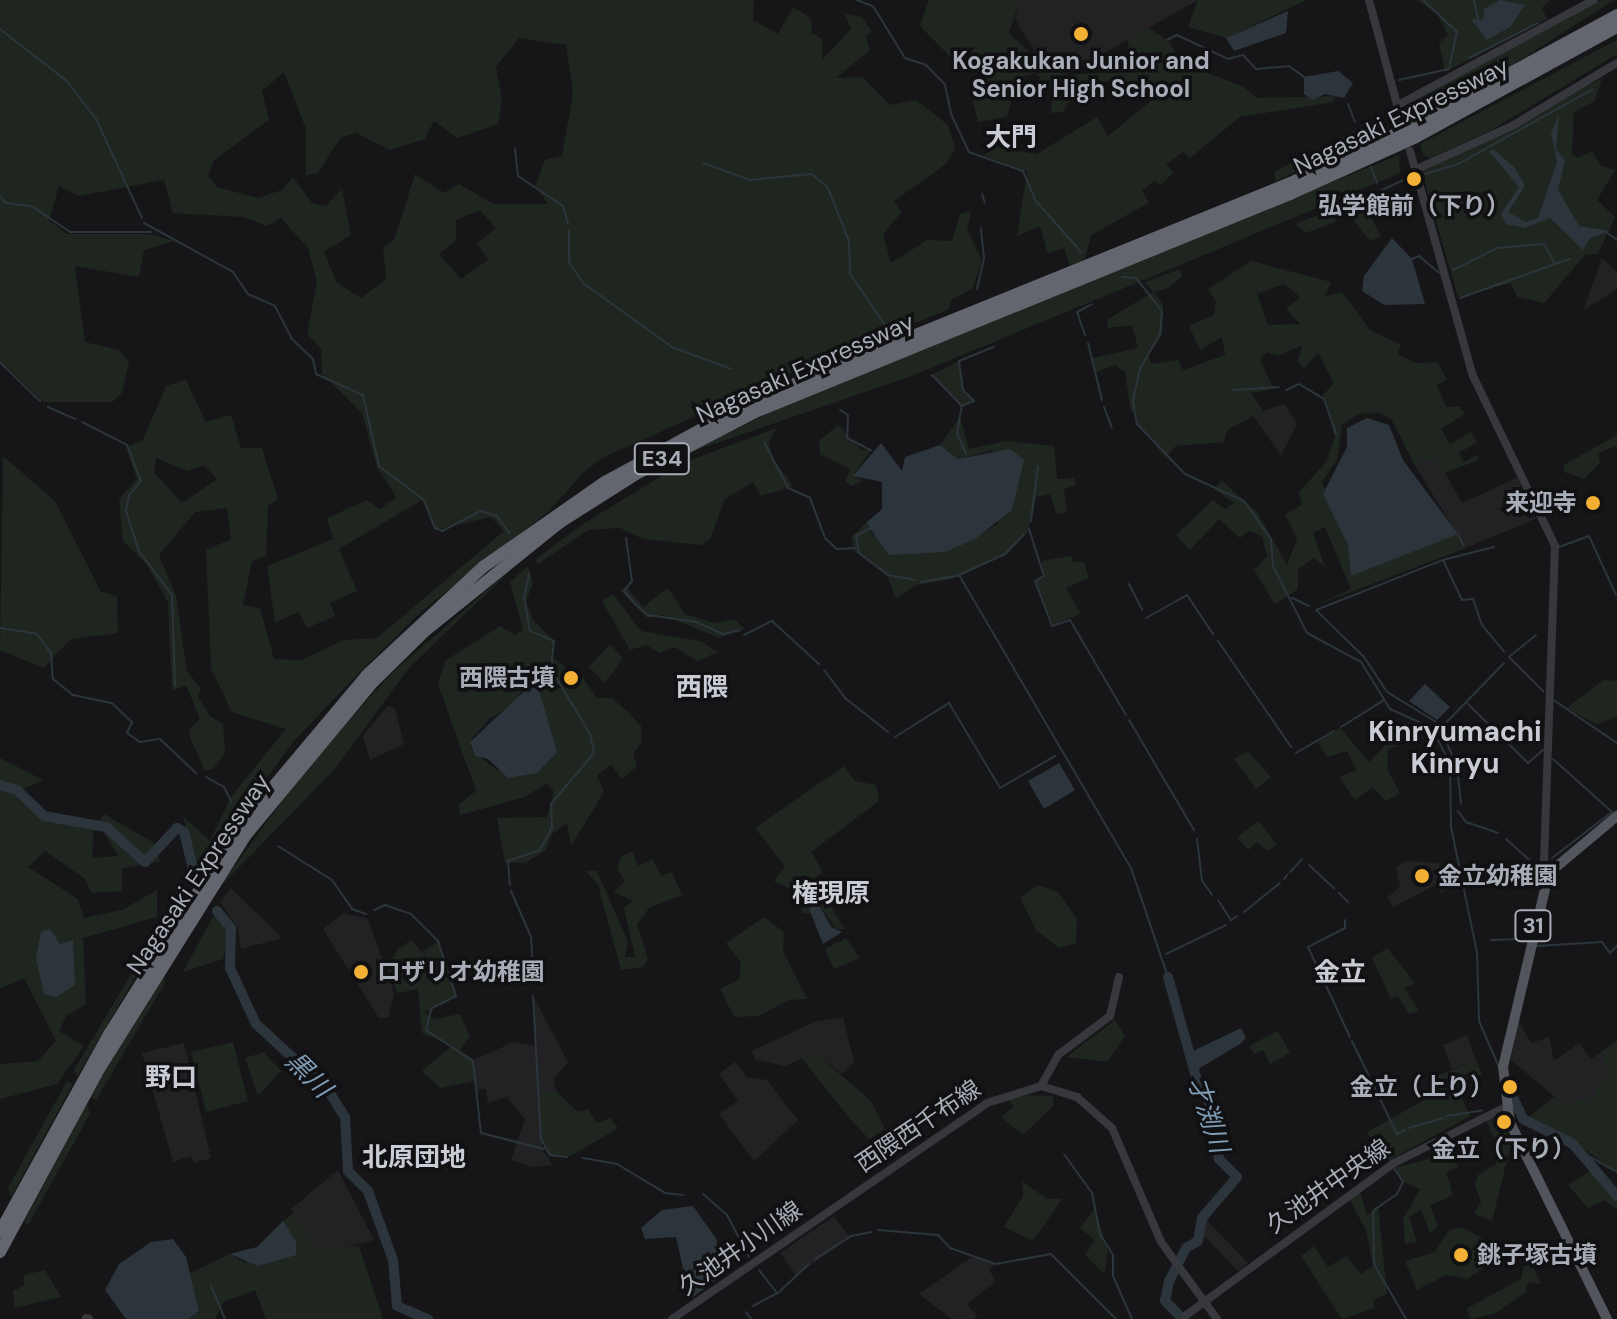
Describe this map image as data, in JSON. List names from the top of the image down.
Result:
{
  "streets": {
    "highway": ["Nagasaki Expressway", "E34"],
    "main road": ["31"],
    "street": ["西隈西千布線", "久池井中央線", "久池井小川線"]
  },
  "crossings": [
    ["31", "久池井中央線"],
    ["西隈西千布線", "久池井小川線"]
  ],
  "districts": [
    "大門",
    "西隈",
    "Kinryumachi Kinryu",
    "権現原",
    "金立",
    "野口",
    "北原団地"
  ],
  "water": ["黒川", "才渕川"],
  "places": [
    "Kogakukan Junior and Senior High School",
    "弘学館前（下り）",
    "来迎寺",
    "西隈古墳",
    "金立幼稚園",
    "ロザリオ幼稚園",
    "金立（上り）",
    "金立（下り）",
    "銚子塚古墳"
  ]
}
